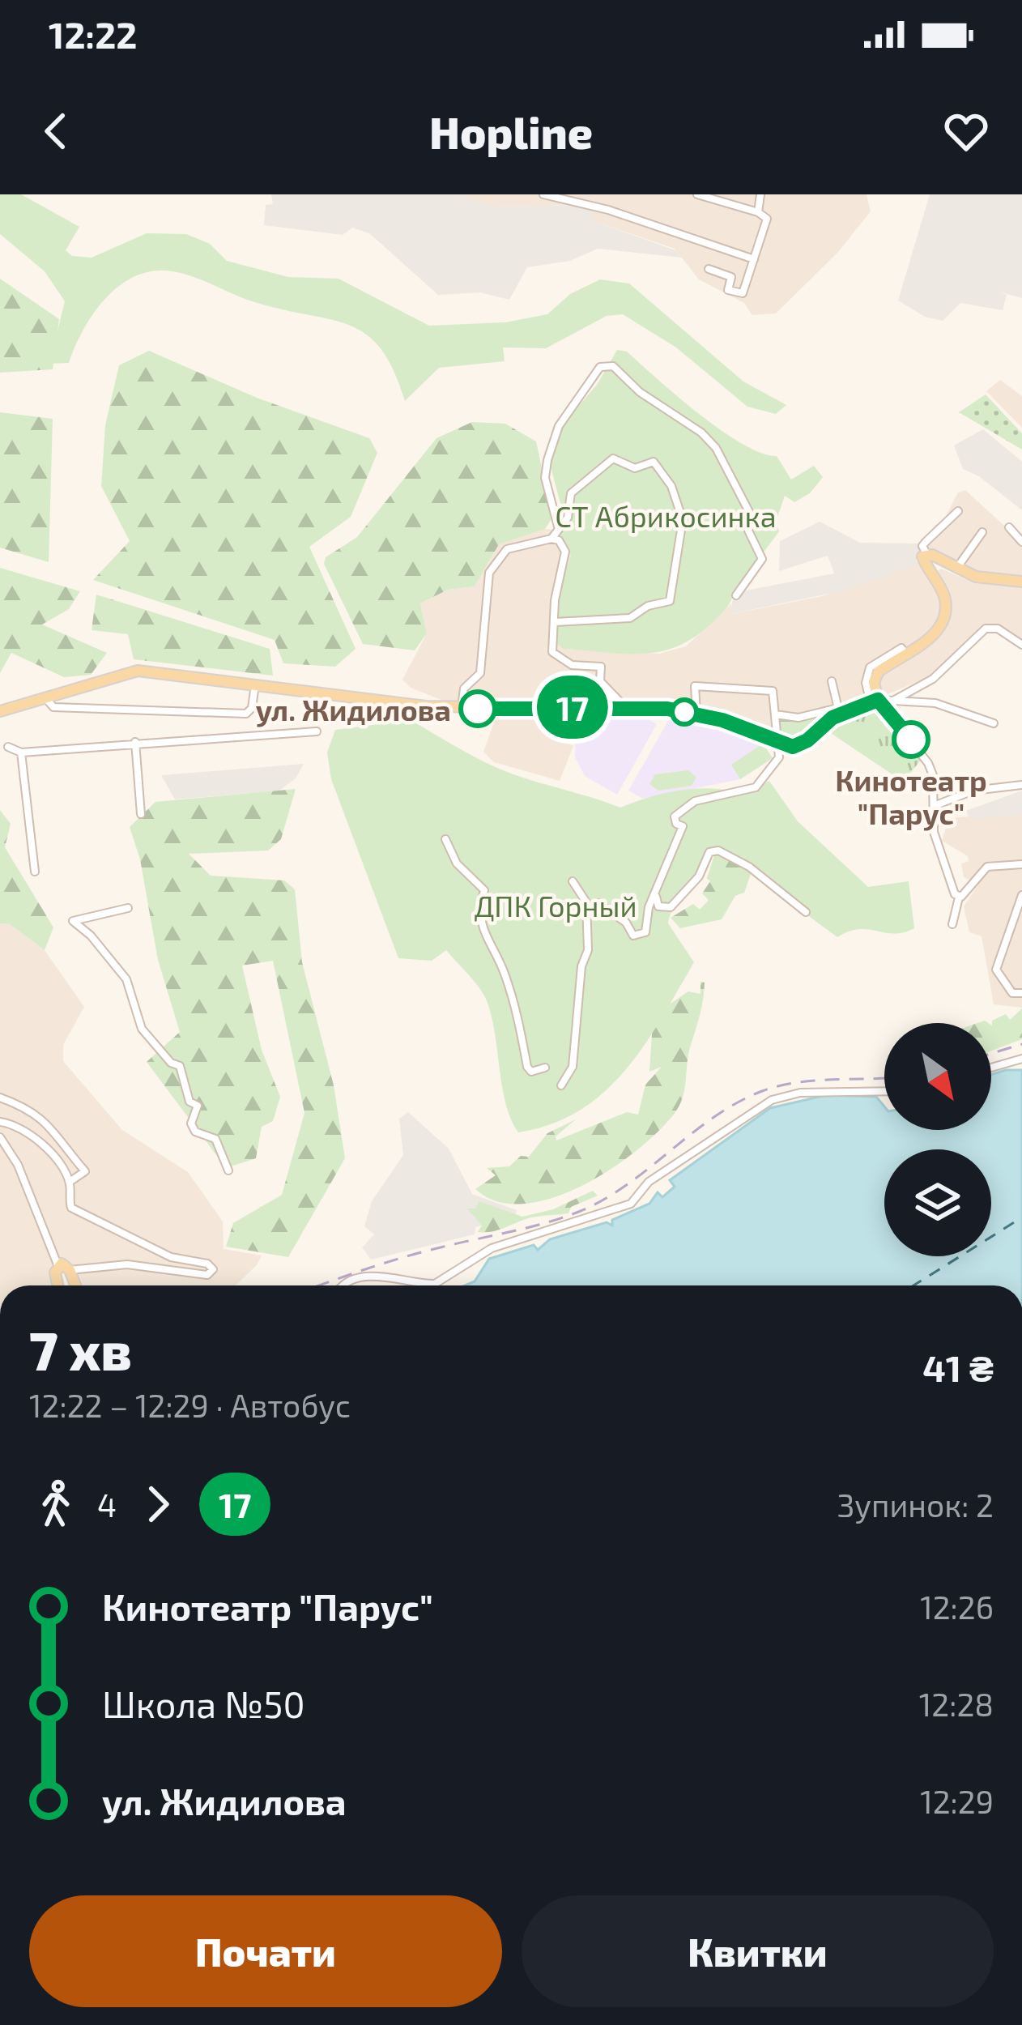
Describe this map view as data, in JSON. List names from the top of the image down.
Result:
{
  "parks": ["СТ Абрикосинка", "ДПК Горный"],
  "places": ["ул. Жидилова", "Кинотеатр \"Парус\""],
  "lines": ["bus line 17"],
  "north": "bottom right",
  "page": {
    "status": "12:22",
    "header": "Hopline",
    "on_map": "17",
    "heading": ["7 хв", "12:22 – 12:29 · Автобус", "41 ₴"],
    "legs": ["4", "17", "Зупинок: 2"],
    "list": [
      {
        "name": "Кинотеатр \"Парус\"",
        "value": "12:26"
      },
      {
        "name": "Школа №50",
        "value": "12:28"
      },
      {
        "name": "ул. Жидилова",
        "value": "12:29"
      }
    ],
    "buttons": ["Почати", "Квитки"]
  }
}
